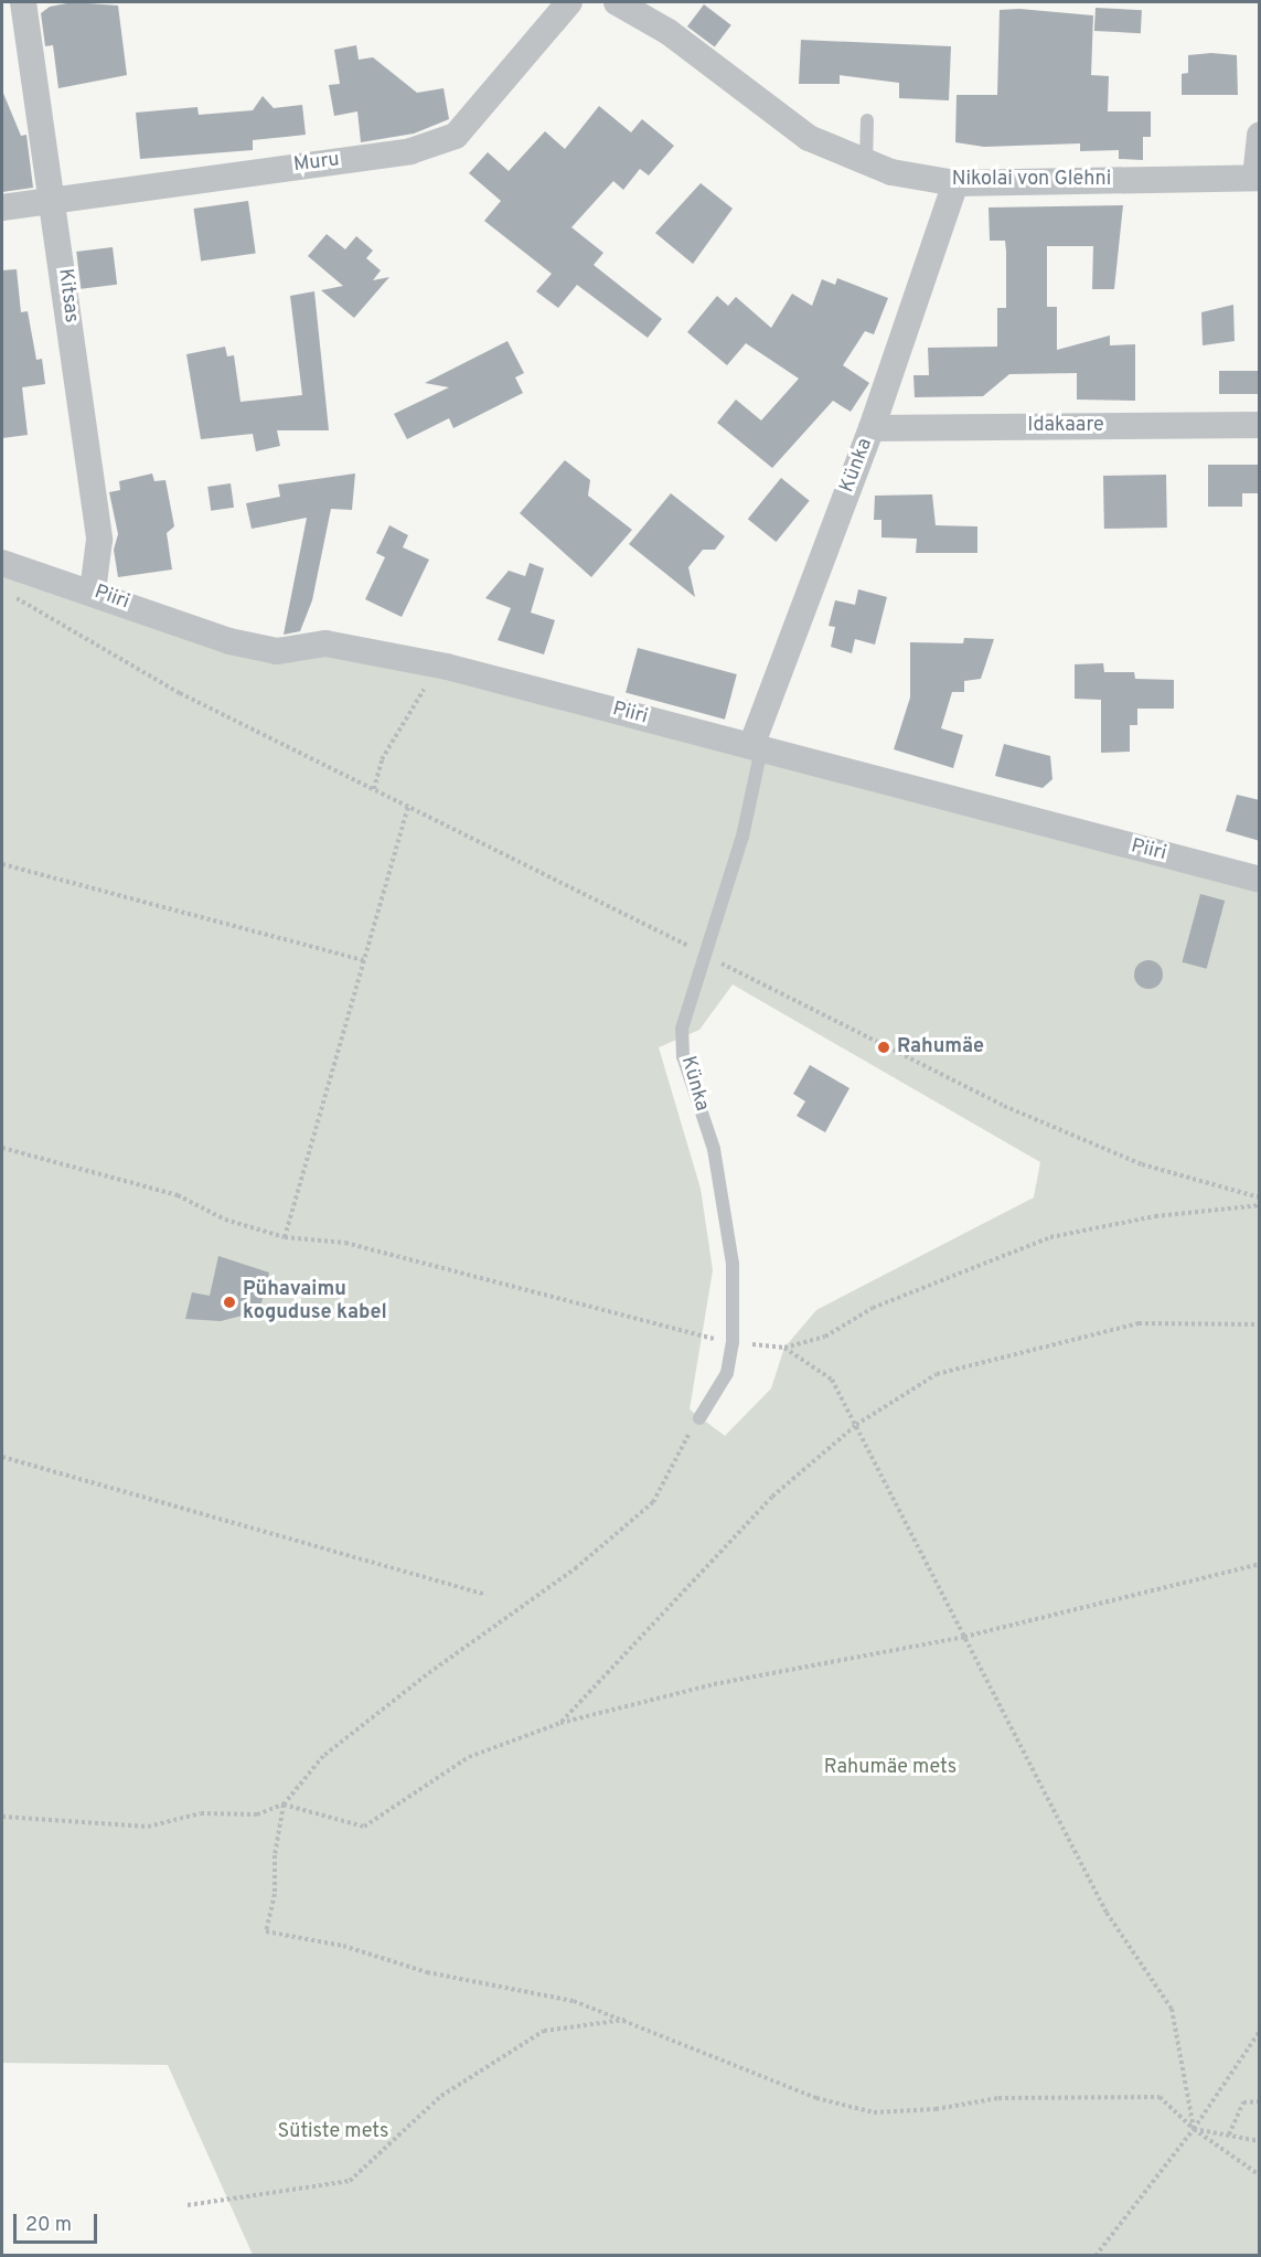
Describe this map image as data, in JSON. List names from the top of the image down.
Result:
{
  "streets": {
    "street": [
      "Muru",
      "Nikolai von Glehni",
      "Kitsas",
      "Idakaare",
      "Künka",
      "Piiri"
    ]
  },
  "crossings": [
    ["Muru", "Kitsas"],
    ["Nikolai von Glehni", "Künka"],
    ["Kitsas", "Piiri"],
    ["Idakaare", "Künka"],
    ["Künka", "Piiri"]
  ],
  "parks": ["Rahumäe mets", "Sütiste mets"],
  "places": ["Rahumäe", "Pühavaimu koguduse kabel"],
  "scale_bar": "20 m"
}
